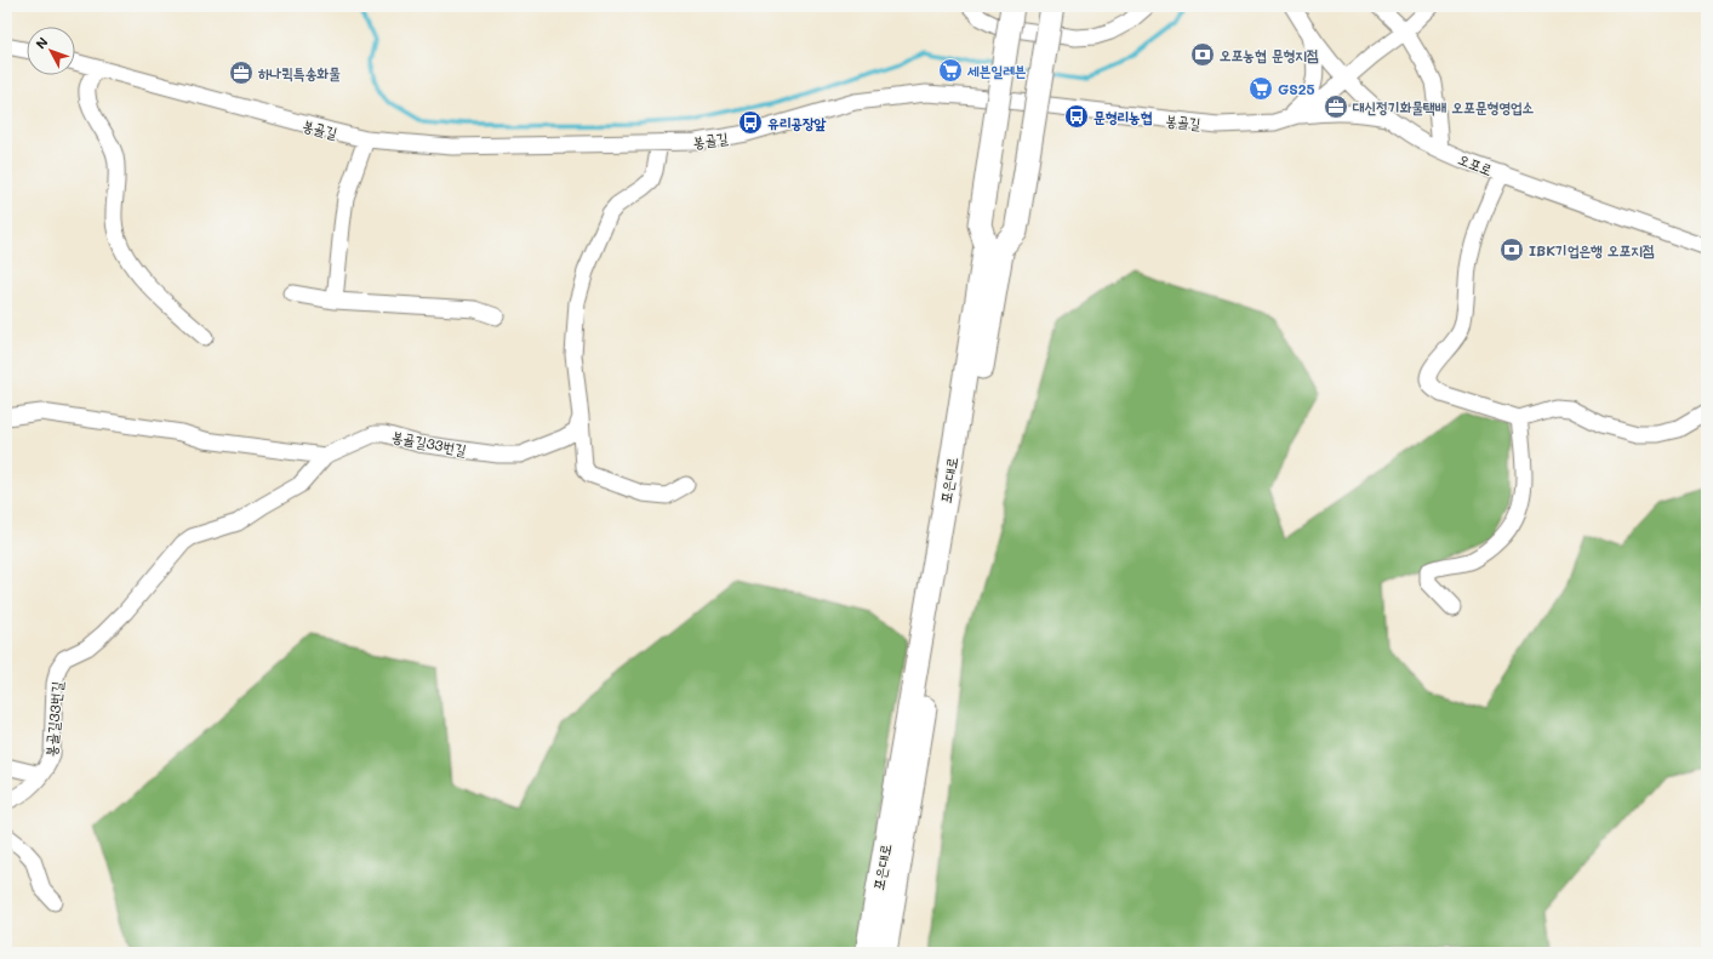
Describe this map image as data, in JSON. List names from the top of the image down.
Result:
{
  "streets": {
    "highway": ["포은대로"],
    "street": ["봉골길", "오포로", "봉골길33번길"]
  },
  "crossings": [
    ["봉골길", "오포로"]
  ],
  "places": {
    "bank": ["오포농협 문형지점", "IBK기업은행 오포지점"],
    "supermarket": ["세븐일레븐", "GS25"],
    "office": ["하나퀵특송화물", "대신정기화물택배 오포문형영업소"],
    "bus stop": ["문형리농협", "유리공장앞"]
  },
  "north": "top left"
}
